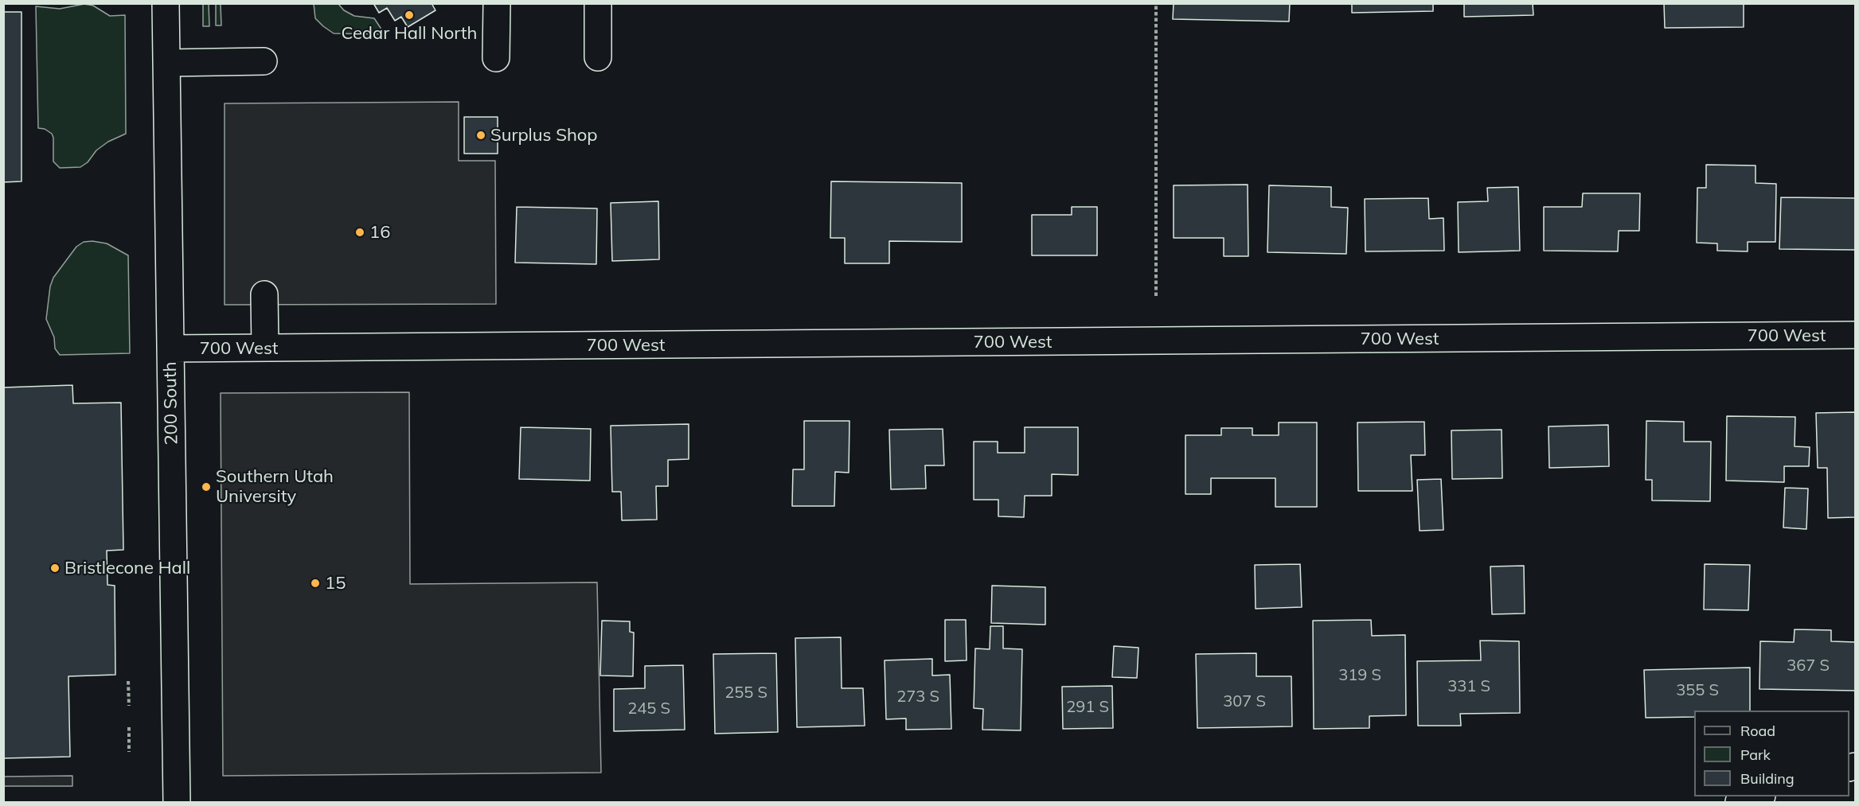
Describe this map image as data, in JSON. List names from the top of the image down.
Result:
{
  "streets": {
    "street": ["700 West", "200 South"]
  },
  "crossings": [
    ["700 West", "200 South"]
  ],
  "places": [
    "Cedar Hall North",
    "Surplus Shop",
    "16",
    "Southern Utah University",
    "Bristlecone Hall",
    "15"
  ],
  "house_numbers": [
    "367 S",
    "319 S",
    "331 S",
    "355 S",
    "255 S",
    "273 S",
    "307 S",
    "291 S",
    "245 S"
  ],
  "legend": ["Road", "Park", "Building"]
}
